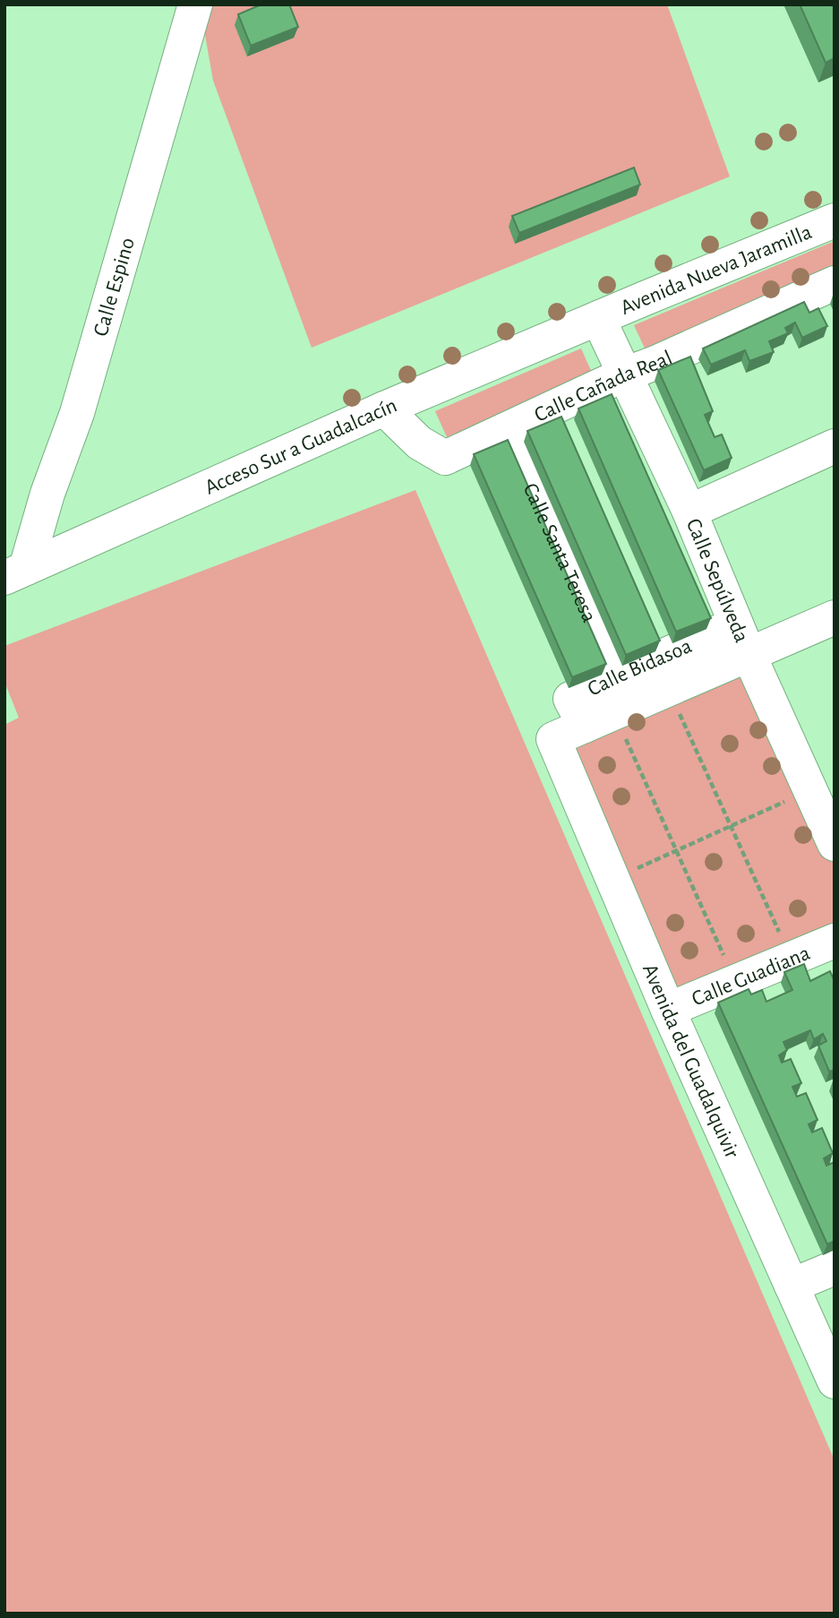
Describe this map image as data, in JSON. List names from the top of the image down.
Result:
{
  "streets": {
    "street": [
      "Avenida Nueva Jaramilla",
      "Calle Espino",
      "Calle Cañada Real",
      "Acceso Sur a Guadalcacín",
      "Calle Santa Teresa",
      "Calle Sepúlveda",
      "Calle Bidasoa",
      "Calle Guadiana",
      "Avenida del Guadalquivir"
    ]
  },
  "crossings": [
    ["Avenida Nueva Jaramilla", "Acceso Sur a Guadalcacín"],
    ["Avenida Nueva Jaramilla", "Calle Sepúlveda"],
    ["Calle Espino", "Acceso Sur a Guadalcacín"],
    ["Calle Cañada Real", "Acceso Sur a Guadalcacín"],
    ["Calle Cañada Real", "Calle Santa Teresa"],
    ["Calle Cañada Real", "Calle Sepúlveda"],
    ["Acceso Sur a Guadalcacín", "Calle Sepúlveda"],
    ["Calle Santa Teresa", "Calle Bidasoa"],
    ["Calle Sepúlveda", "Calle Bidasoa"],
    ["Calle Bidasoa", "Avenida del Guadalquivir"],
    ["Calle Guadiana", "Avenida del Guadalquivir"]
  ]
}
